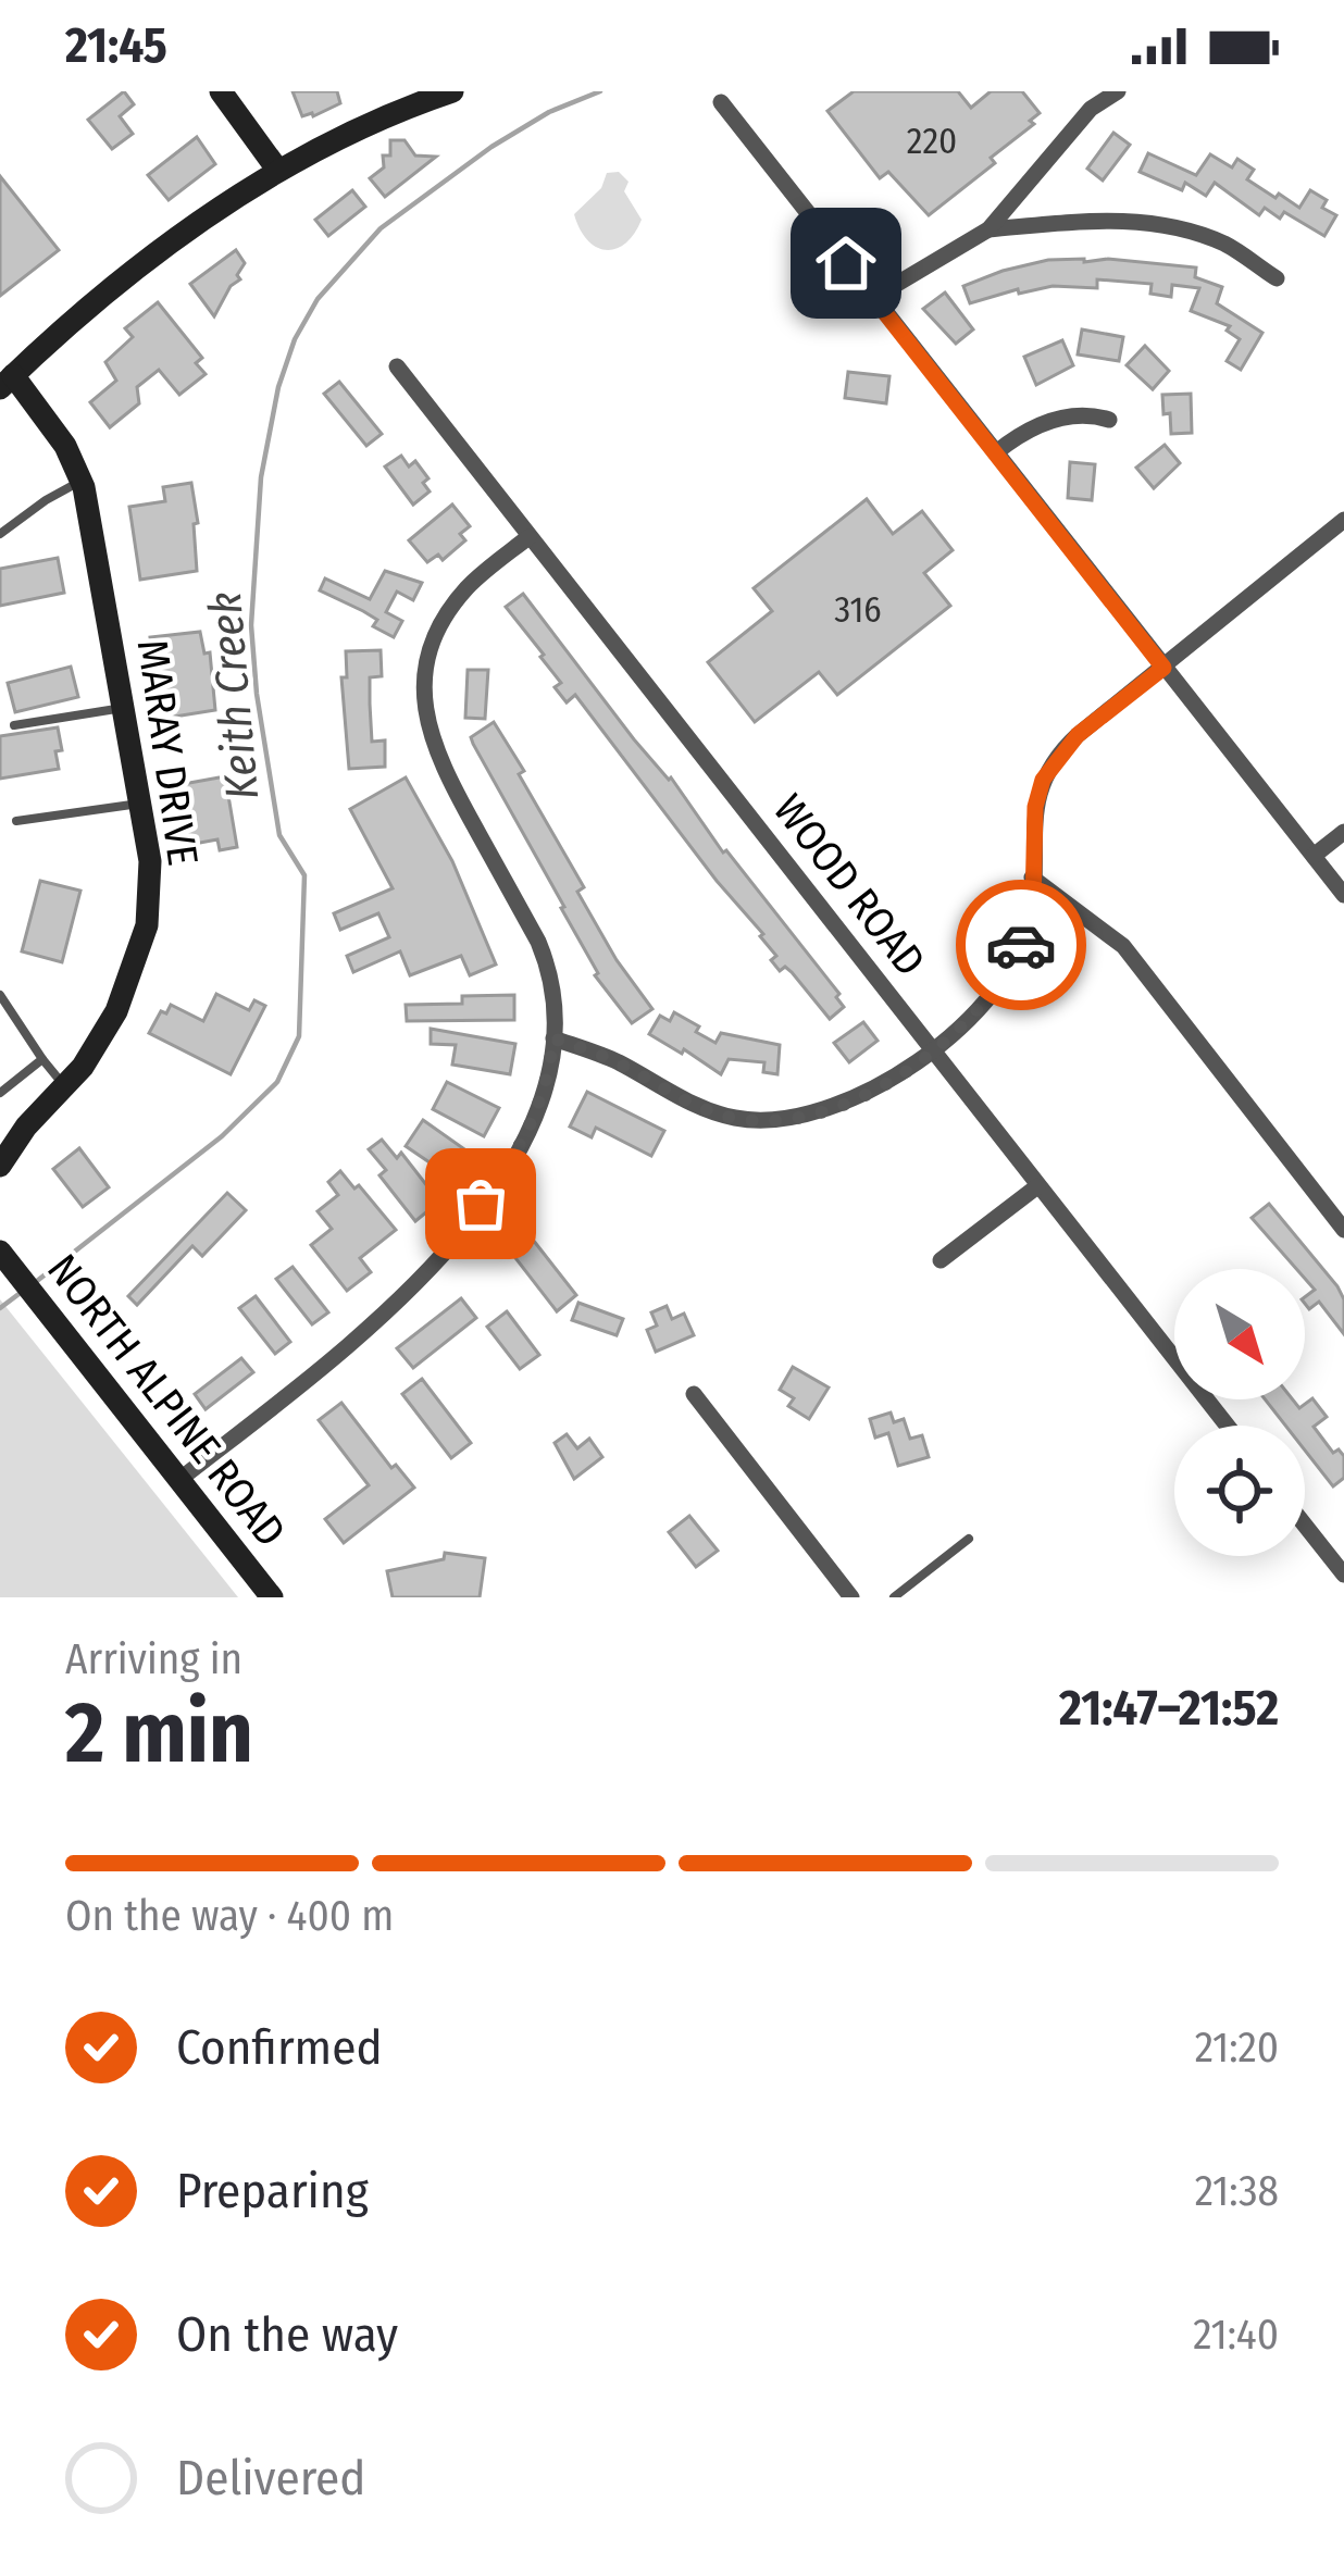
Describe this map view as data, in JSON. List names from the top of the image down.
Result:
{
  "streets": {
    "street": ["MARAY DRIVE", "WOOD ROAD", "NORTH ALPINE ROAD"]
  },
  "water": ["Keith Creek"],
  "house_numbers": ["220", "316"],
  "north": "bottom right",
  "page": {
    "status": "21:45",
    "heading": ["2 min", "Arriving in", "21:47–21:52"],
    "bar": "On the way · 400 m",
    "list": [
      ["Confirmed", "21:20"],
      ["Preparing", "21:38"],
      ["On the way", "21:40"],
      "Delivered"
    ]
  }
}
